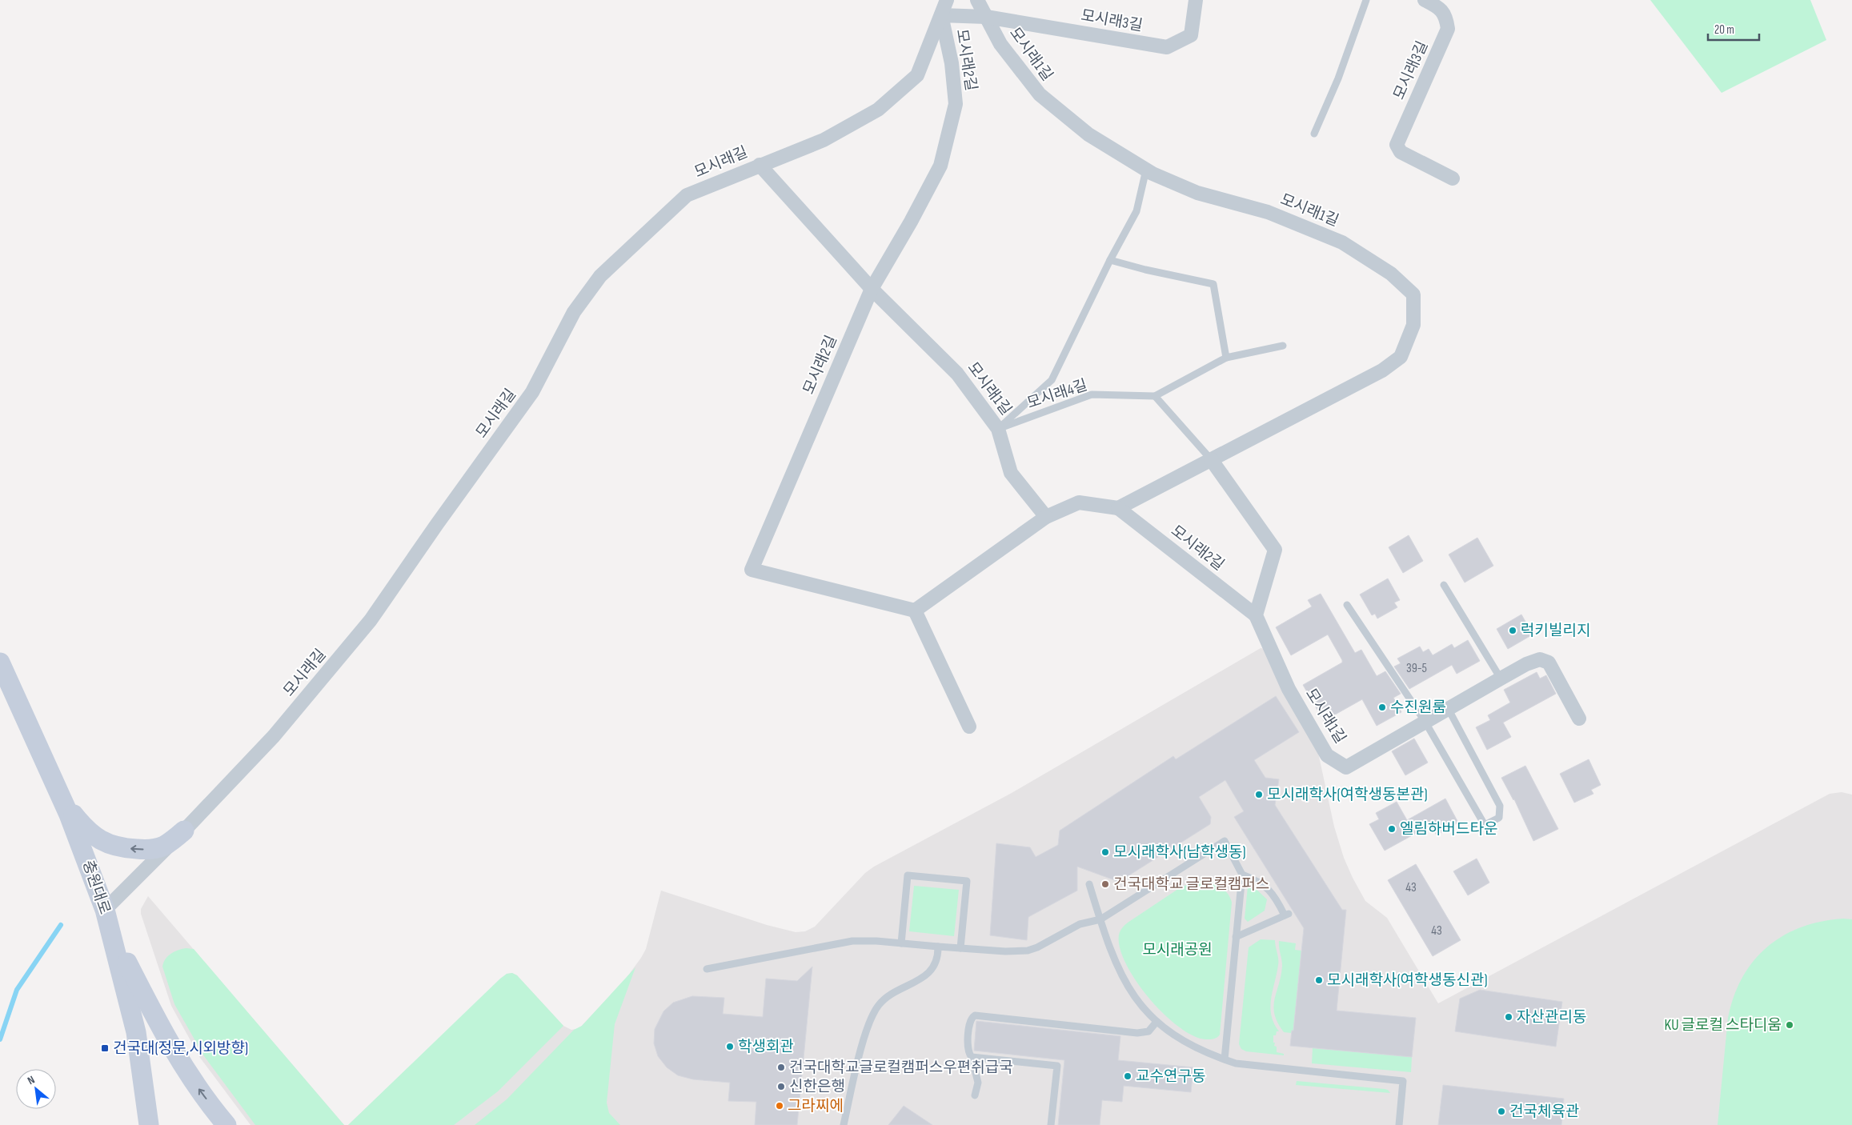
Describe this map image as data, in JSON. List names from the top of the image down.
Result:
{
  "streets": {
    "street": [
      "모시래3길",
      "모시래1길",
      "모시래2길",
      "모시래길",
      "충원대로"
    ],
    "lane": ["모시래4길"]
  },
  "crossings": [
    ["모시래3길", "모시래1길"],
    ["모시래3길", "모시래2길"],
    ["모시래3길", "모시래길"],
    ["모시래1길", "모시래2길"],
    ["모시래1길", "모시래길"],
    ["모시래1길", "모시래4길"],
    ["모시래2길", "모시래길"],
    ["모시래길", "충원대로"]
  ],
  "parks": ["모시래공원"],
  "places": {
    "other": [
      "럭키빌리지",
      "수진원룸",
      "모시래학사(여학생동본관)",
      "엘림하버드타운",
      "모시래학사(남학생동)",
      "건국대학교 글로컬캠퍼스",
      "모시래학사(여학생동신관)",
      "자산관리동",
      "KU 글로컬 스타디움",
      "학생회관",
      "건국대학교글로컬캠퍼스우편취급국",
      "교수연구동",
      "신한은행",
      "그라찌에",
      "건국체육관"
    ],
    "transit": ["건국대(정문,시외방향)"]
  },
  "house_numbers": ["39-5", "43", "43"],
  "scale_bar": "20 m",
  "north": "top left"
}
